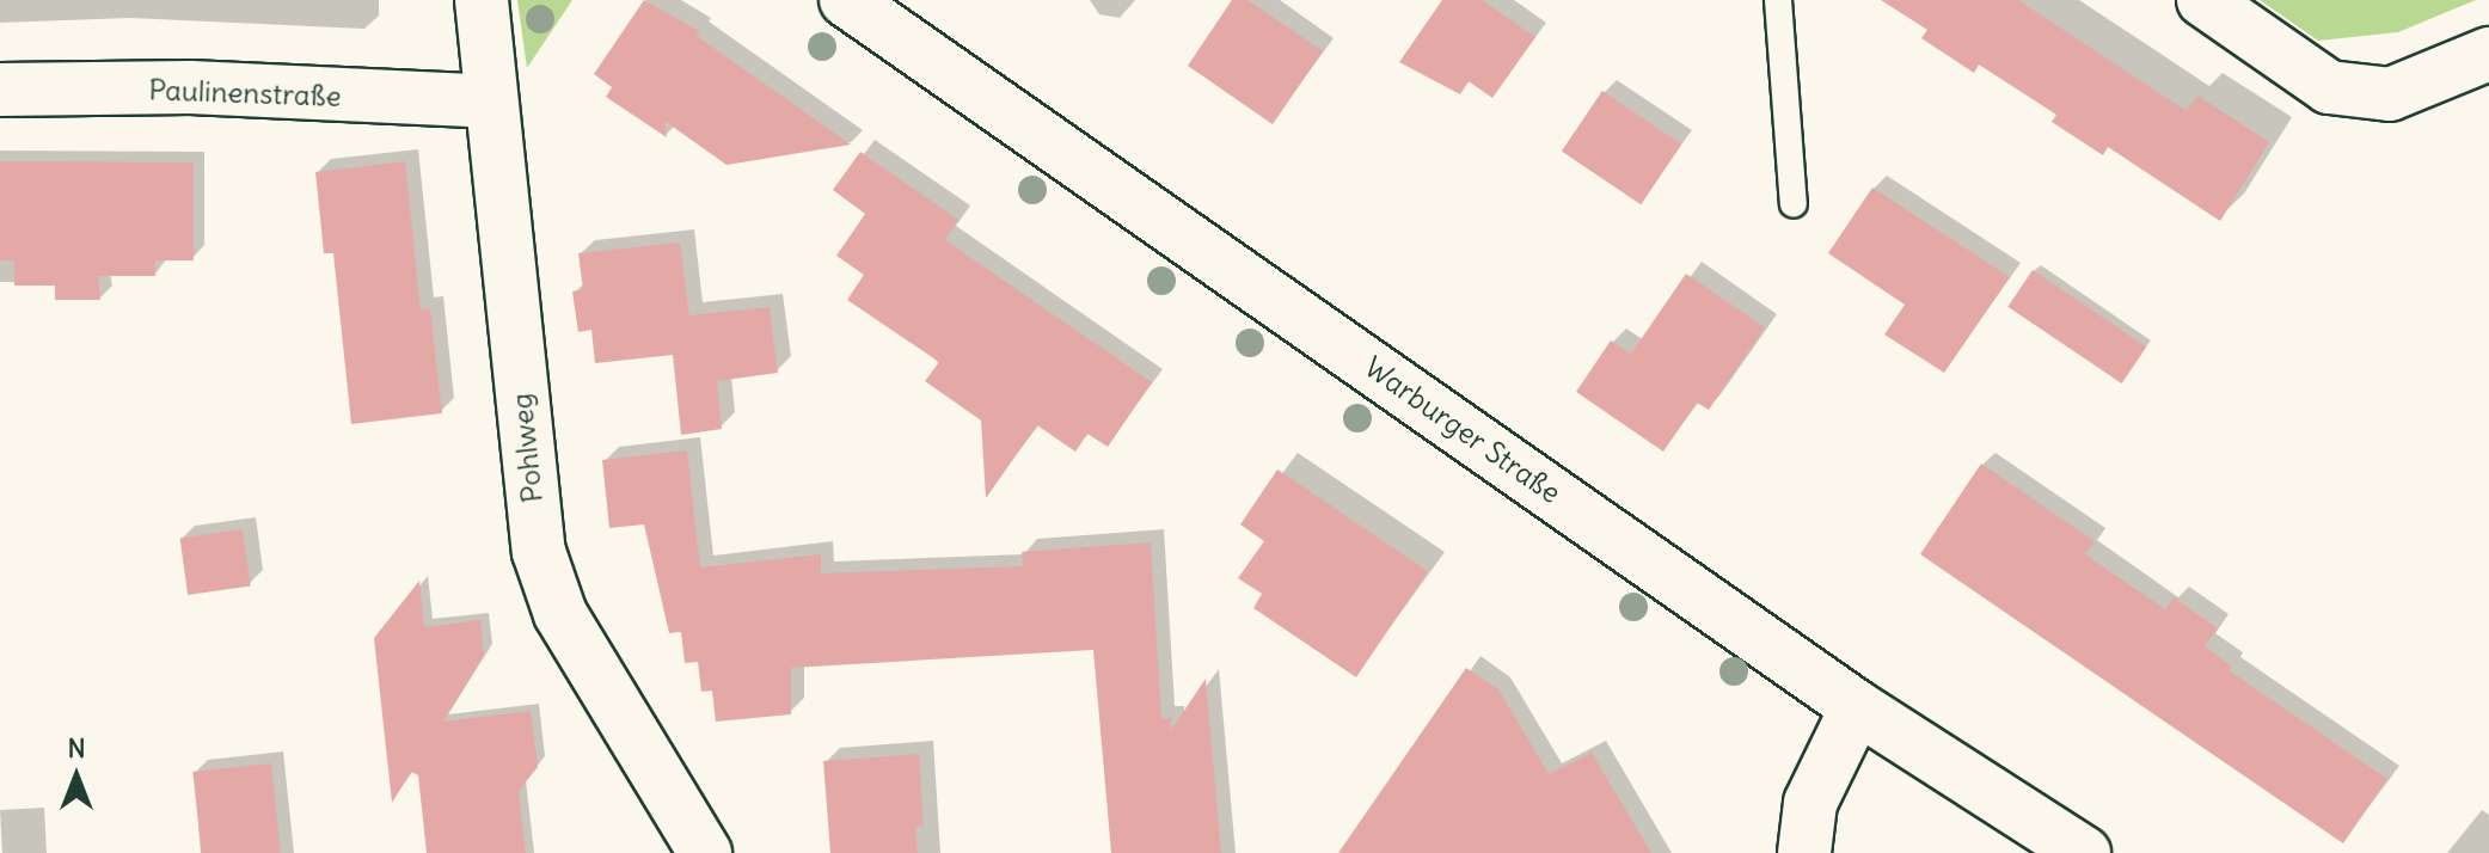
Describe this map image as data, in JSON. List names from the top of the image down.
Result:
{
  "streets": {
    "street": ["Paulinenstraße", "Warburger Straße", "Pohlweg"]
  },
  "crossings": [
    ["Paulinenstraße", "Pohlweg"]
  ],
  "north": "top"
}
